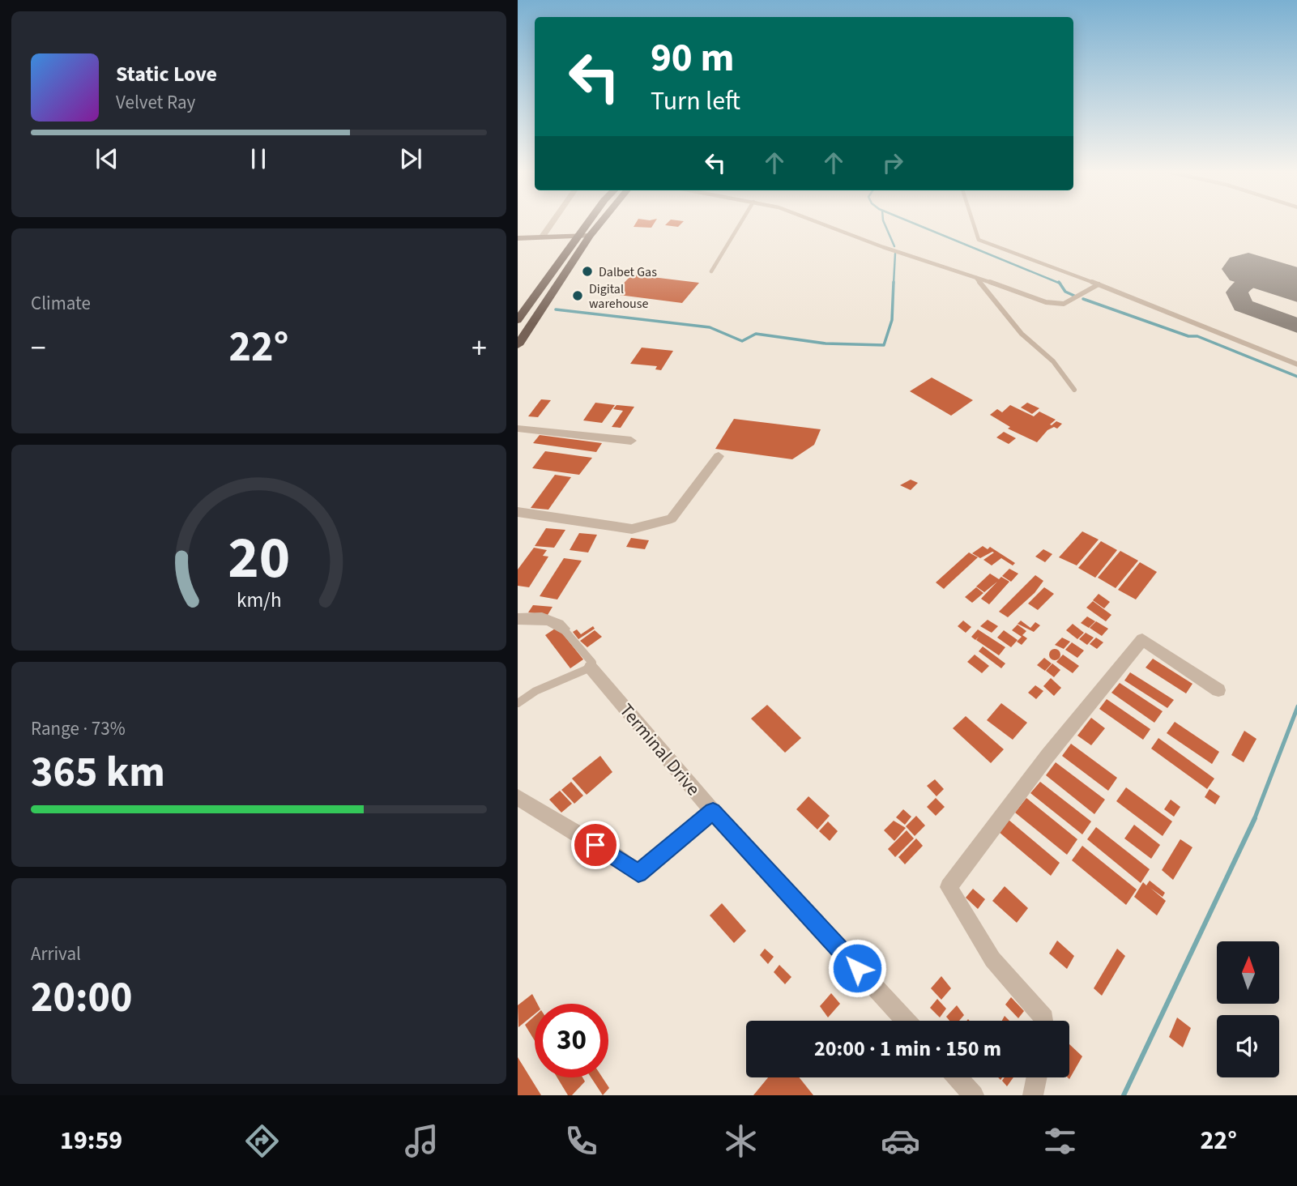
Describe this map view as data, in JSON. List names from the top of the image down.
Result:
{
  "streets": {
    "street": ["Terminal Drive"]
  },
  "places": ["Dalbet Gas", "Digital warehouse"],
  "north": "top",
  "page": {
    "turn": ["90 m", "Turn left"],
    "song": ["Static Love", "Velvet Ray"],
    "tile": [
      "Climate",
      ["Range · 73%", "365 km"],
      ["Arrival", "20:00"]
    ],
    "heat": ["−", "22°", "+"],
    "limit": "30",
    "trip": "20:00 · 1 min · 150 m",
    "tabs": ["19:59", "22°"],
    "gauge": ["20", "km/h"]
  }
}
